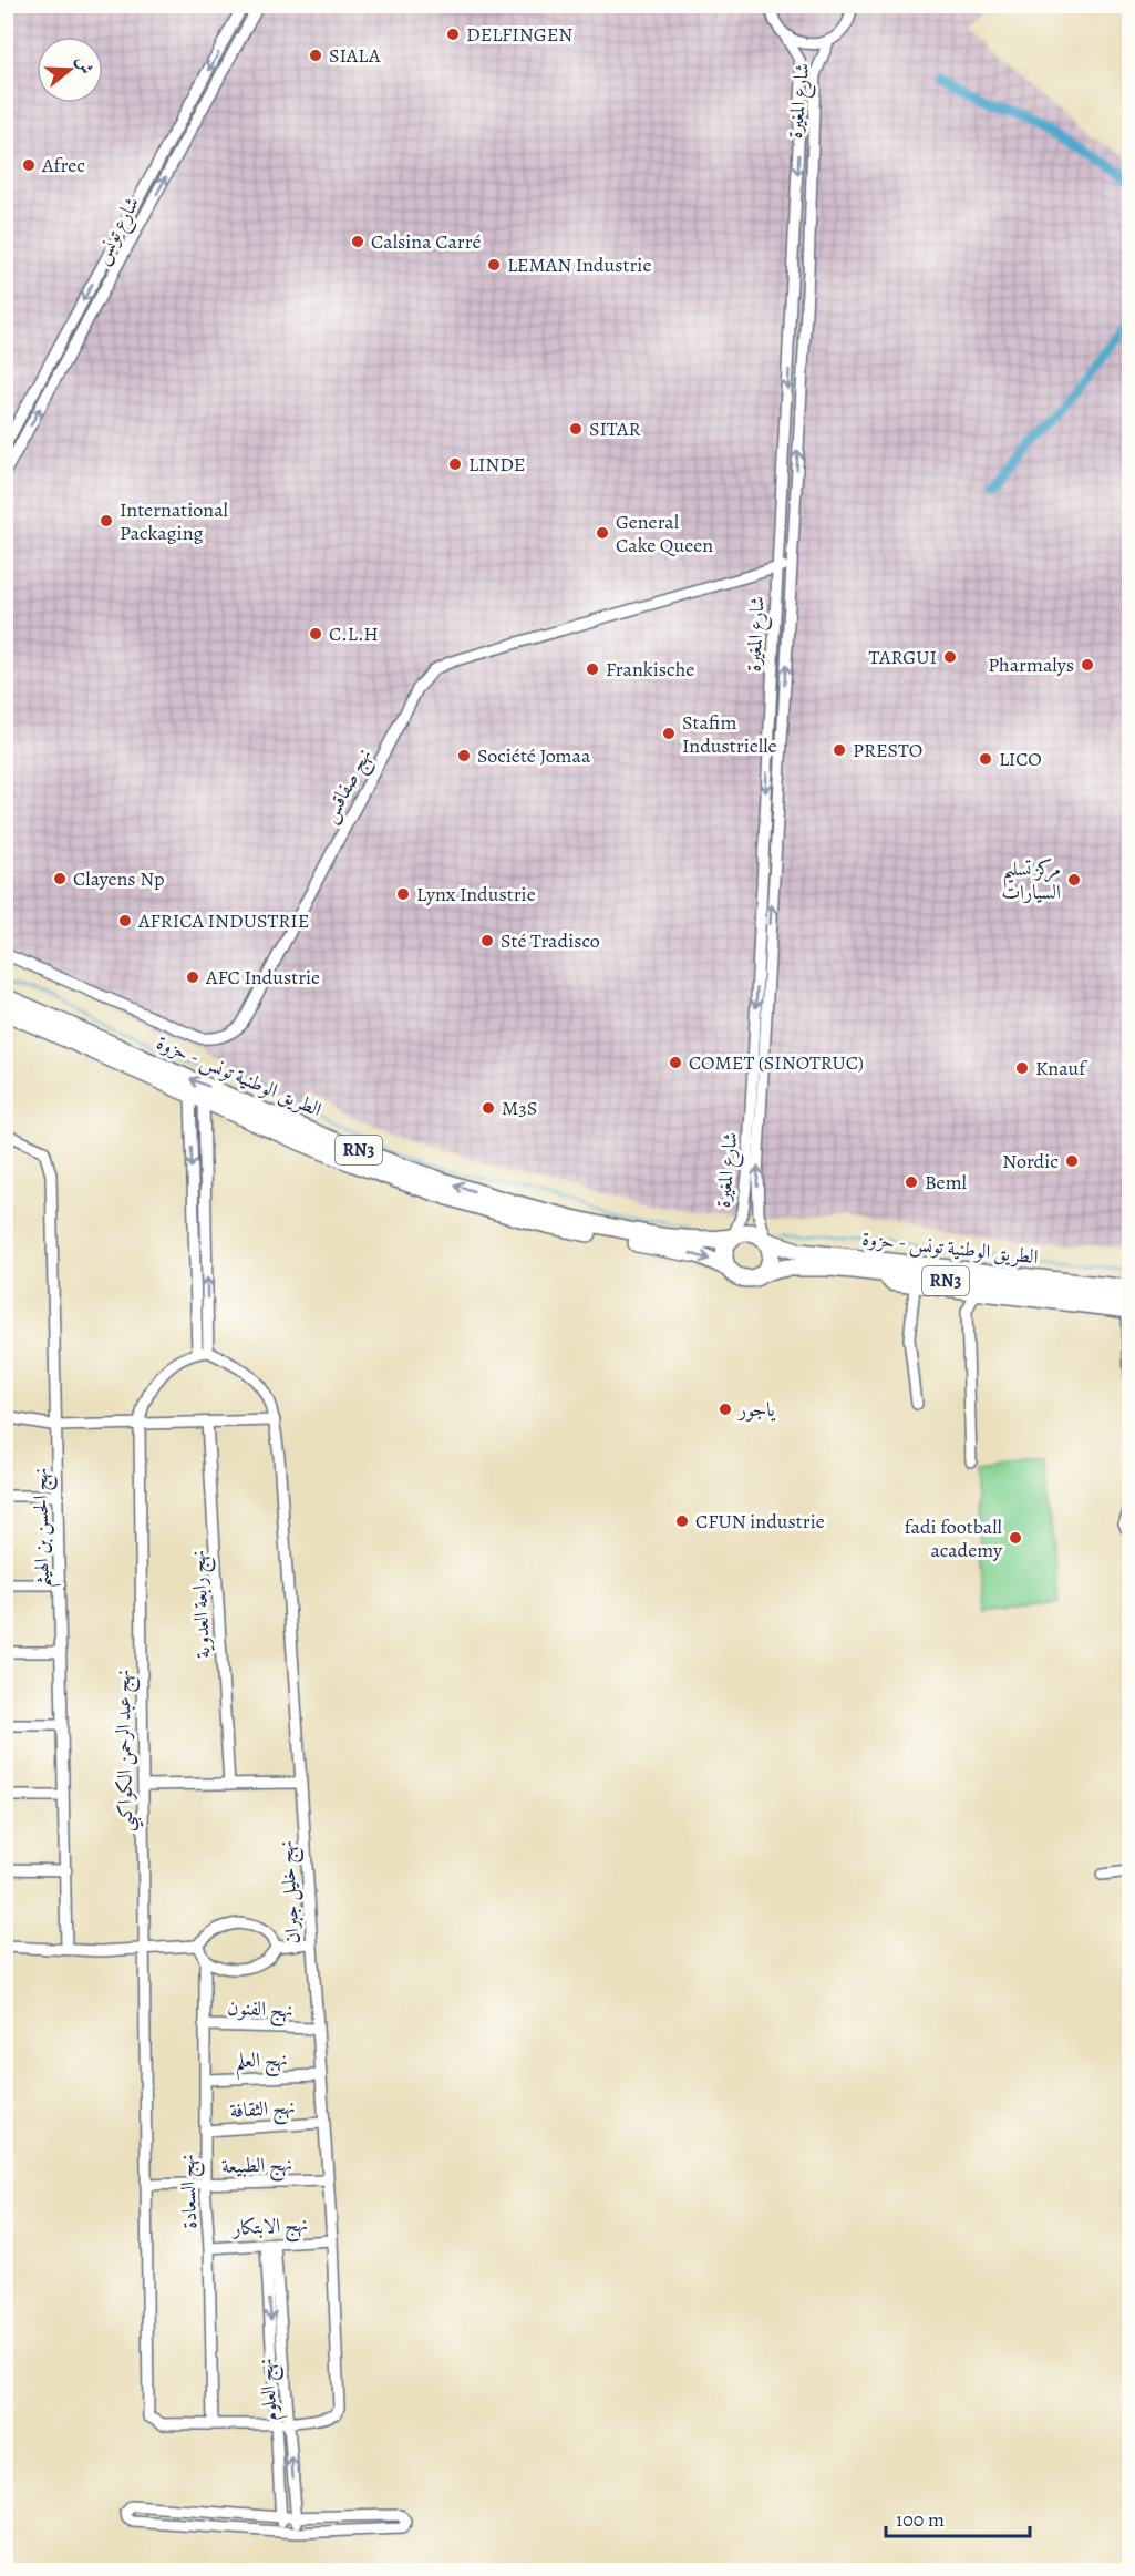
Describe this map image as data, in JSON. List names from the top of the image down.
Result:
{
  "streets": {
    "main road": ["الطريق الوطنية تونس - حزوة", "RN3"],
    "street": [
      "شارع المغيرة",
      "شارع تونس",
      "نهج صفاقس",
      "نهج الحسن بن الهيثم",
      "نهج رابعة العدوية",
      "نهج عبد الرحمن الكواكبي",
      "نهج خليل جبران",
      "نهج الفنون",
      "نهج العلم",
      "نهج الثقافة",
      "نهج الطبيعة",
      "نهج السعادة",
      "نهج الابتكار",
      "نهج العلوم"
    ]
  },
  "crossings": [
    ["شارع المغيرة", "نهج صفاقس"],
    ["شارع المغيرة", "الطريق الوطنية تونس - حزوة"],
    ["شارع المغيرة", "RN3"],
    ["الطريق الوطنية تونس - حزوة", "RN3"],
    ["نهج عبد الرحمن الكواكبي", "نهج خليل جبران"],
    ["نهج عبد الرحمن الكواكبي", "نهج الطبيعة"],
    ["نهج عبد الرحمن الكواكبي", "نهج السعادة"],
    ["نهج خليل جبران", "نهج الفنون"],
    ["نهج خليل جبران", "نهج العلم"],
    ["نهج خليل جبران", "نهج الثقافة"],
    ["نهج خليل جبران", "نهج الطبيعة"],
    ["نهج خليل جبران", "نهج السعادة"],
    ["نهج خليل جبران", "نهج الابتكار"],
    ["نهج خليل جبران", "نهج العلوم"],
    ["نهج الفنون", "نهج السعادة"],
    ["نهج العلم", "نهج السعادة"],
    ["نهج الثقافة", "نهج السعادة"],
    ["نهج الطبيعة", "نهج السعادة"],
    ["نهج السعادة", "نهج الابتكار"],
    ["نهج الابتكار", "نهج العلوم"]
  ],
  "places": [
    "DELFINGEN",
    "SIALA",
    "Afrec",
    "Calsina Carré",
    "LEMAN Industrie",
    "SITAR",
    "LINDE",
    "International Packaging",
    "General Cake Queen",
    "C.L.H",
    "TARGUI",
    "Pharmalys",
    "Frankische",
    "Stafim Industrielle",
    "PRESTO",
    "Société Jomaa",
    "LICO",
    "Clayens Np",
    "مركز تسليم السيارات",
    "Lynx Industrie",
    "AFRICA INDUSTRIE",
    "Sté Tradisco",
    "AFC Industrie",
    "COMET (SINOTRUC)",
    "Knauf",
    "M3S",
    "Nordic",
    "Beml",
    "ياجور",
    "CFUN industrie",
    "fadi football academy"
  ],
  "scale_bar": "100 m",
  "north": "right"
}
